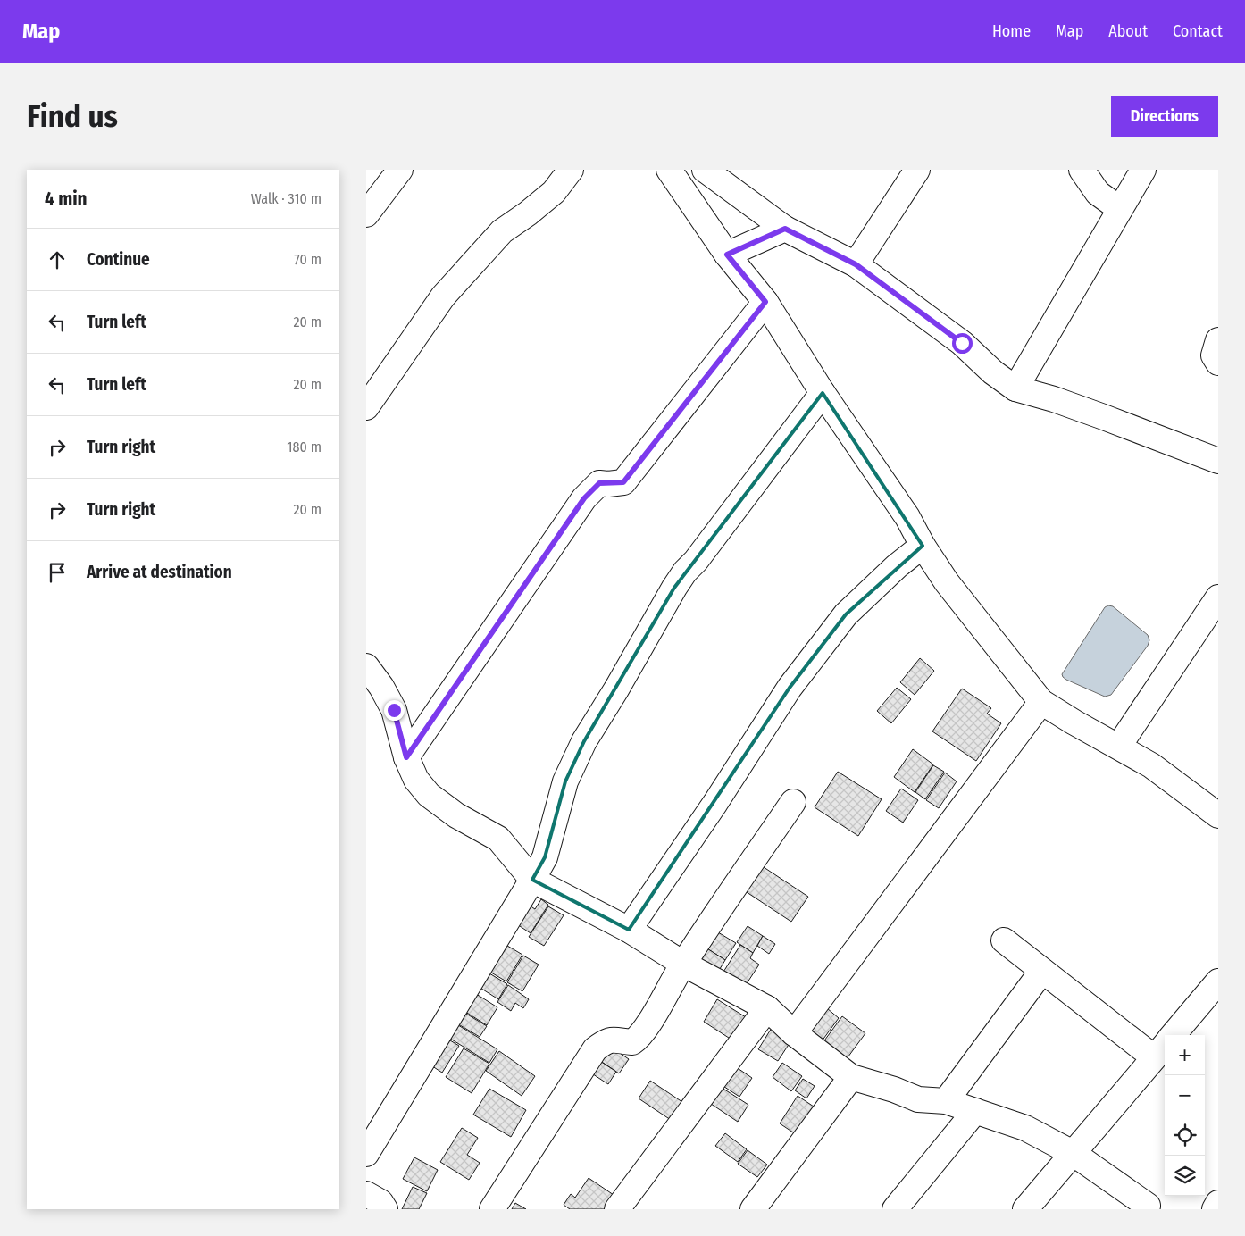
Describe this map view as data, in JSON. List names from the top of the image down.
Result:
{
  "page": {
    "header": "Map",
    "nav": [
      "Home",
      "Map",
      "About",
      "Contact"
    ],
    "buttons": "Directions",
    "title": "Find us",
    "heading": ["4 min", "Walk · 310 m"],
    "list": [
      ["Continue", "70 m"],
      ["Turn left", "20 m"],
      ["Turn left", "20 m"],
      ["Turn right", "180 m"],
      ["Turn right", "20 m"],
      "Arrive at destination"
    ],
    "map_buttons": ["+", "−"]
  }
}
